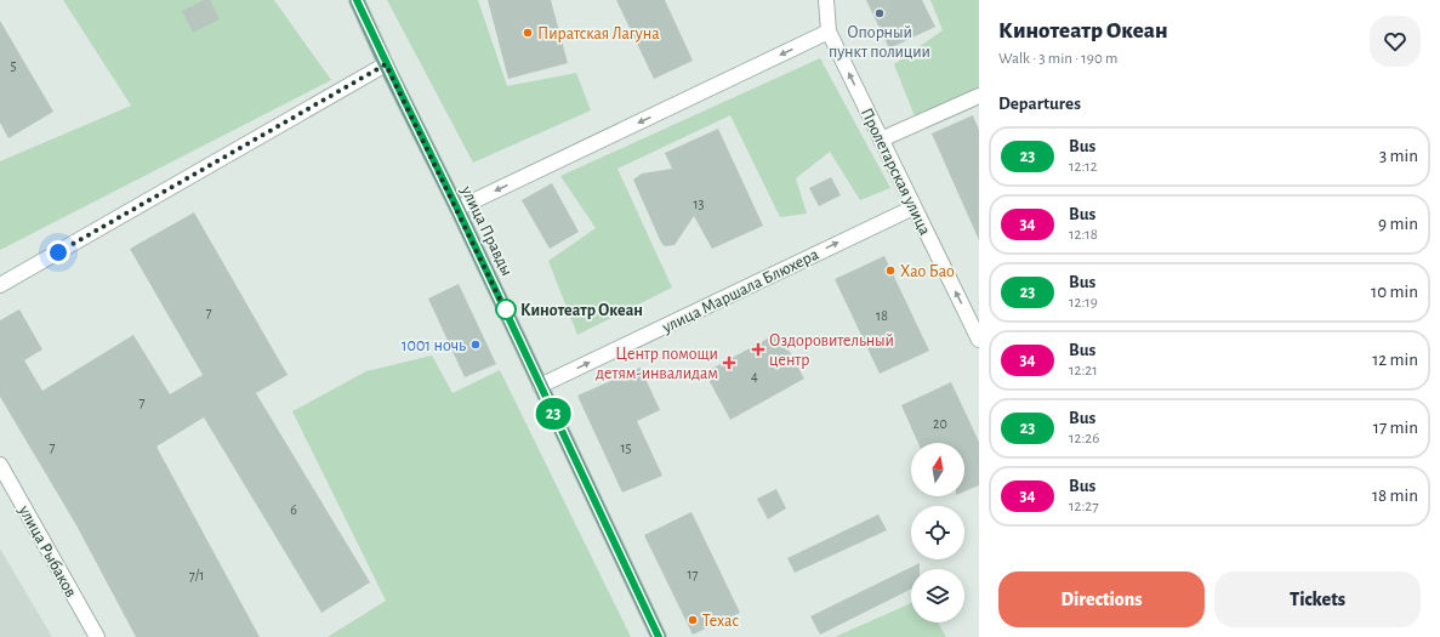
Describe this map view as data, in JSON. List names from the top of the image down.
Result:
{
  "streets": {
    "main road": ["улица Правды"],
    "street": ["Пролетарская улица", "улица Маршала Блюхера", "улица Рыбаков"]
  },
  "crossings": [
    ["Пролетарская улица", "улица Маршала Блюхера"],
    ["улица Правды", "улица Маршала Блюхера"]
  ],
  "one_way": ["Пролетарская улица", "улица Маршала Блюхера"],
  "places": {
    "other": [
      "Опорный пункт полиции",
      "Пиратская Лагуна",
      "Хао Бао",
      "Кинотеатр Океан",
      "1001 ночь",
      "Техас"
    ],
    "health": ["Оздоровительный центр", "Центр помощи детям-инвалидам"]
  },
  "lines": ["bus line 23"],
  "house_numbers": [
    "5",
    "13",
    "7",
    "18",
    "4",
    "7",
    "20",
    "7",
    "15",
    "6",
    "17",
    "7/1"
  ],
  "north": "top",
  "page": {
    "on_map": "23",
    "heading": [
      ["Кинотеатр Океан", "Walk · 3 min · 190 m"],
      "Departures"
    ],
    "list": [
      {
        "mark": "23",
        "name": "Bus",
        "note": "12:12",
        "value": "3 min"
      },
      {
        "mark": "34",
        "name": "Bus",
        "note": "12:18",
        "value": "9 min"
      },
      {
        "mark": "23",
        "name": "Bus",
        "note": "12:19",
        "value": "10 min"
      },
      {
        "mark": "34",
        "name": "Bus",
        "note": "12:21",
        "value": "12 min"
      },
      {
        "mark": "23",
        "name": "Bus",
        "note": "12:26",
        "value": "17 min"
      },
      {
        "mark": "34",
        "name": "Bus",
        "note": "12:27",
        "value": "18 min"
      }
    ],
    "buttons": ["Directions", "Tickets"]
  }
}
